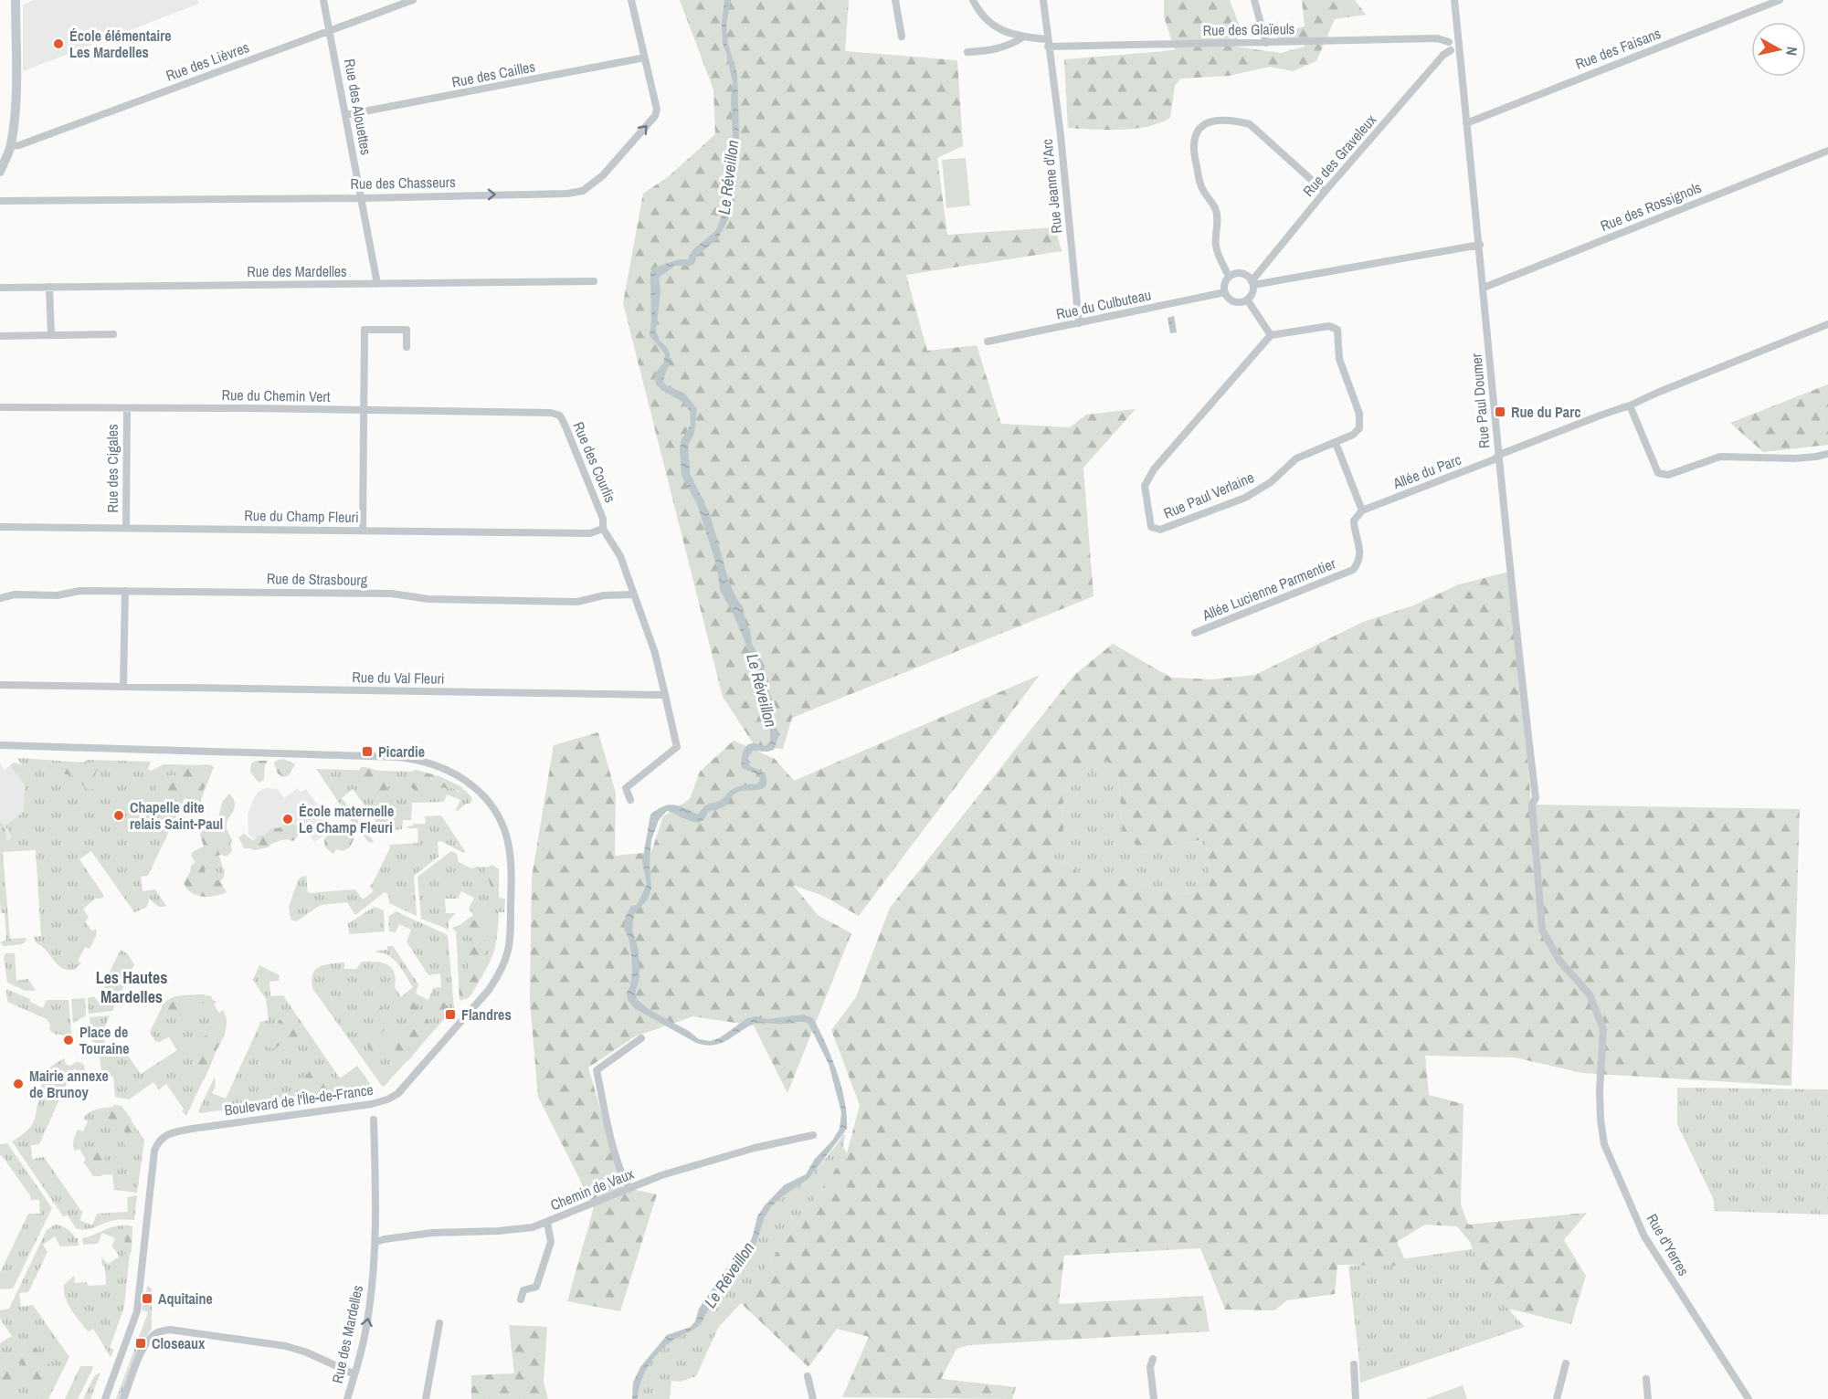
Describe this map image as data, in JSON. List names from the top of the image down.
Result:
{
  "streets": {
    "street": [
      "Rue des Glaïeuls",
      "Rue des Faisans",
      "Rue des Lièvres",
      "Rue des Cailles",
      "Rue des Alouettes",
      "Rue des Graveleux",
      "Rue des Chasseurs",
      "Rue Jeanne d'Arc",
      "Rue des Rossignols",
      "Rue des Mardelles",
      "Rue du Culbuteau",
      "Rue du Chemin Vert",
      "Rue Paul Doumer",
      "Rue des Courlis",
      "Rue des Cigales",
      "Allée du Parc",
      "Rue Paul Verlaine",
      "Rue du Champ Fleuri",
      "Rue de Strasbourg",
      "Allée Lucienne Parmentier",
      "Rue du Val Fleuri",
      "Boulevard de l'Île-de-France",
      "Chemin de Vaux",
      "Rue d'Yerres"
    ]
  },
  "crossings": [
    ["Rue des Glaïeuls", "Rue Jeanne d'Arc"],
    ["Rue des Faisans", "Rue Paul Doumer"],
    ["Rue des Lièvres", "Rue des Alouettes"],
    ["Rue des Cailles", "Rue des Alouettes"],
    ["Rue des Cailles", "Rue des Chasseurs"],
    ["Rue des Alouettes", "Rue des Chasseurs"],
    ["Rue des Alouettes", "Rue des Mardelles"],
    ["Rue des Graveleux", "Rue du Culbuteau"],
    ["Rue Jeanne d'Arc", "Rue du Culbuteau"],
    ["Rue des Rossignols", "Rue Paul Doumer"],
    ["Rue des Mardelles", "Chemin de Vaux"],
    ["Rue du Chemin Vert", "Rue des Courlis"],
    ["Rue du Chemin Vert", "Rue des Cigales"],
    ["Rue Paul Doumer", "Allée du Parc"],
    ["Rue Paul Doumer", "Rue d'Yerres"],
    ["Rue des Courlis", "Rue du Champ Fleuri"],
    ["Rue des Cigales", "Rue du Champ Fleuri"],
    ["Allée du Parc", "Allée Lucienne Parmentier"]
  ],
  "one_way": ["Rue des Chasseurs"],
  "districts": ["Les Hautes Mardelles"],
  "water": ["Le Réveillon"],
  "places": {
    "other": [
      "École élémentaire Les Mardelles",
      "Chapelle dite relais Saint-Paul",
      "École maternelle Le Champ Fleuri",
      "Place de Touraine",
      "Mairie annexe de Brunoy"
    ],
    "transit": [
      "Rue du Parc",
      "Picardie",
      "Flandres",
      "Aquitaine",
      "Closeaux"
    ]
  },
  "north": "right"
}
